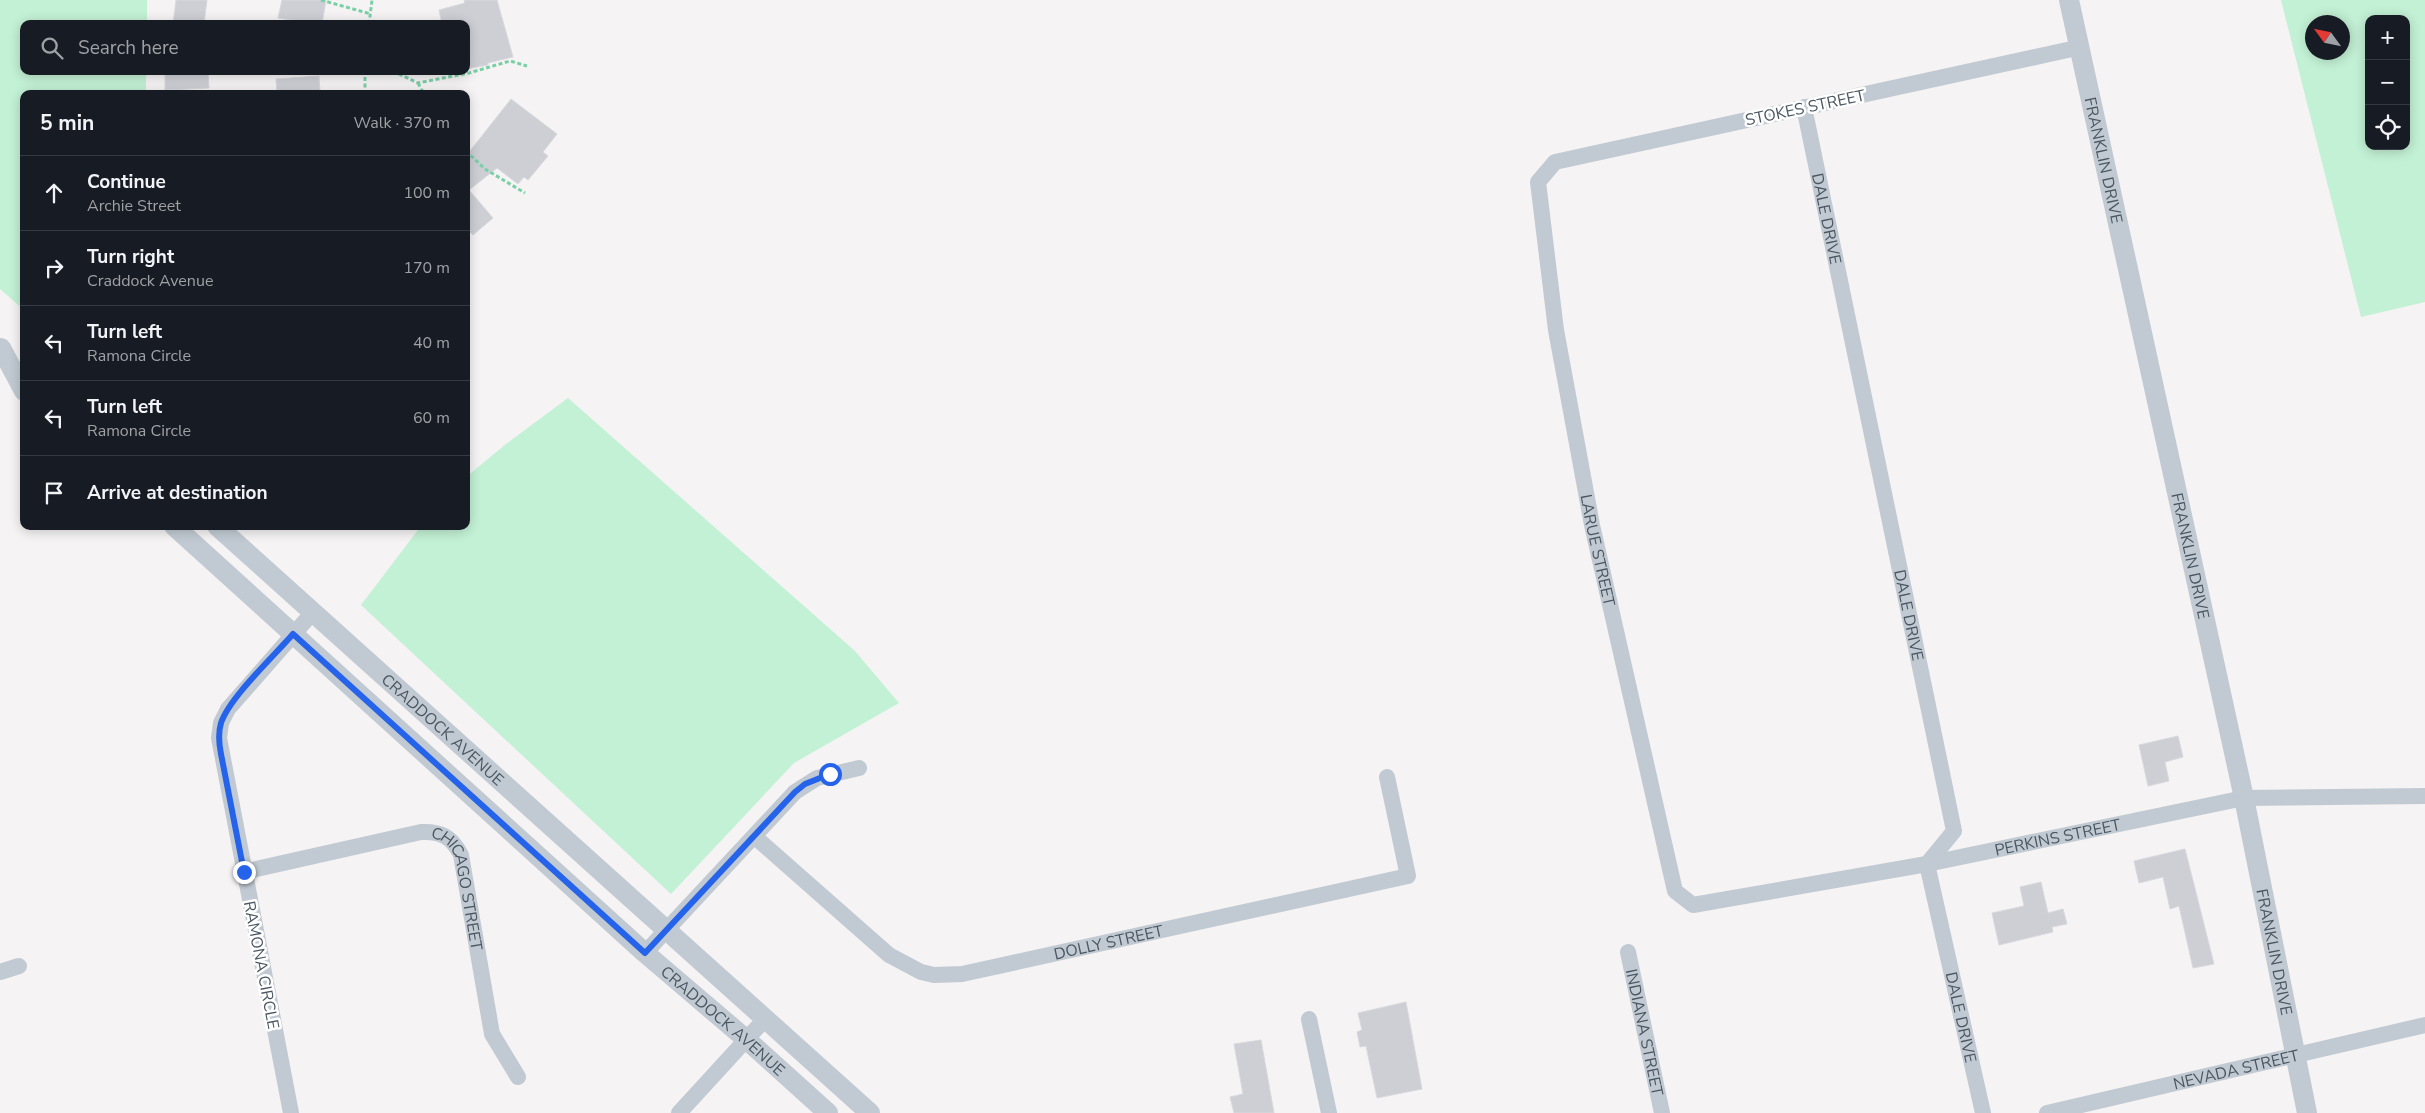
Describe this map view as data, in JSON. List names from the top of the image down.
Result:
{
  "streets": {
    "street": [
      "STOKES STREET",
      "FRANKLIN DRIVE",
      "DALE DRIVE",
      "LARUE STREET",
      "CRADDOCK AVENUE",
      "PERKINS STREET",
      "CHICAGO STREET",
      "DOLLY STREET",
      "RAMONA CIRCLE",
      "INDIANA STREET",
      "NEVADA STREET"
    ]
  },
  "crossings": [
    ["STOKES STREET", "FRANKLIN DRIVE"],
    ["STOKES STREET", "DALE DRIVE"],
    ["STOKES STREET", "LARUE STREET"],
    ["FRANKLIN DRIVE", "PERKINS STREET"],
    ["FRANKLIN DRIVE", "NEVADA STREET"],
    ["DALE DRIVE", "PERKINS STREET"],
    ["LARUE STREET", "PERKINS STREET"],
    ["CRADDOCK AVENUE", "RAMONA CIRCLE"],
    ["CHICAGO STREET", "RAMONA CIRCLE"]
  ],
  "north": "top left",
  "page": {
    "map_buttons": ["+", "−"],
    "search": "Search here",
    "heading": ["5 min", "Walk · 370 m"],
    "list": [
      ["Continue", "Archie Street", "100 m"],
      ["Turn right", "Craddock Avenue", "170 m"],
      ["Turn left", "Ramona Circle", "40 m"],
      ["Turn left", "Ramona Circle", "60 m"],
      "Arrive at destination"
    ]
  }
}
